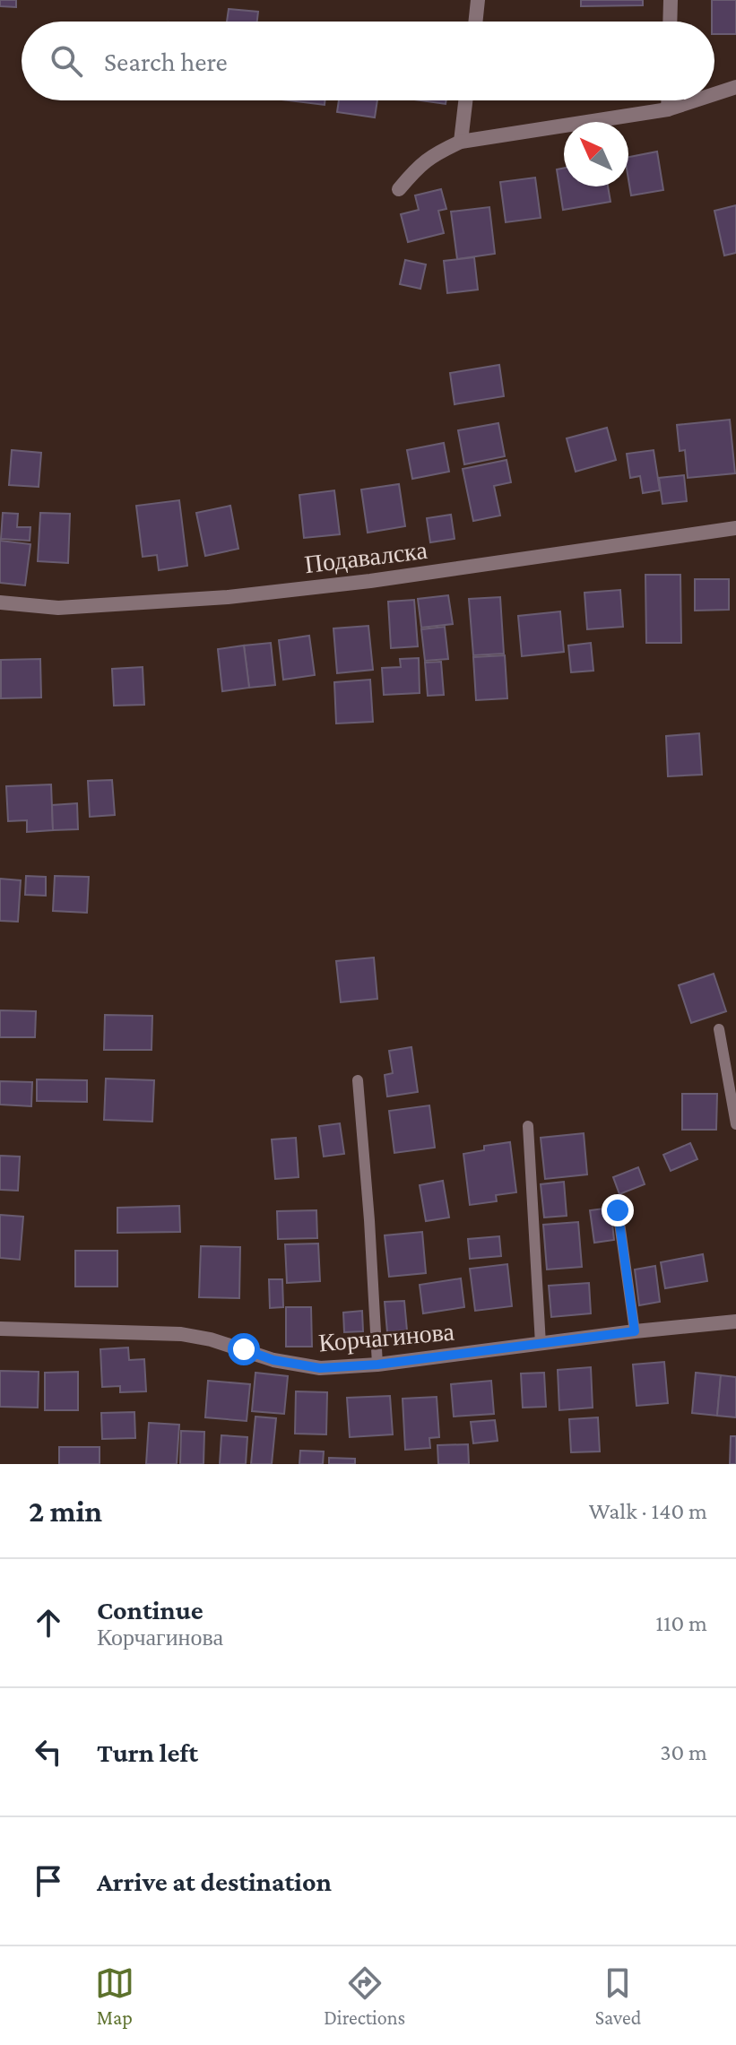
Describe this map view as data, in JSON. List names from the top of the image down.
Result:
{
  "streets": {
    "street": ["Подавалска", "Корчагинова"]
  },
  "north": "top left",
  "page": {
    "search": "Search here",
    "heading": ["2 min", "Walk · 140 m"],
    "list": [
      ["Continue", "Корчагинова", "110 m"],
      ["Turn left", "30 m"],
      "Arrive at destination"
    ],
    "nav": ["Map", "Directions", "Saved"]
  }
}
